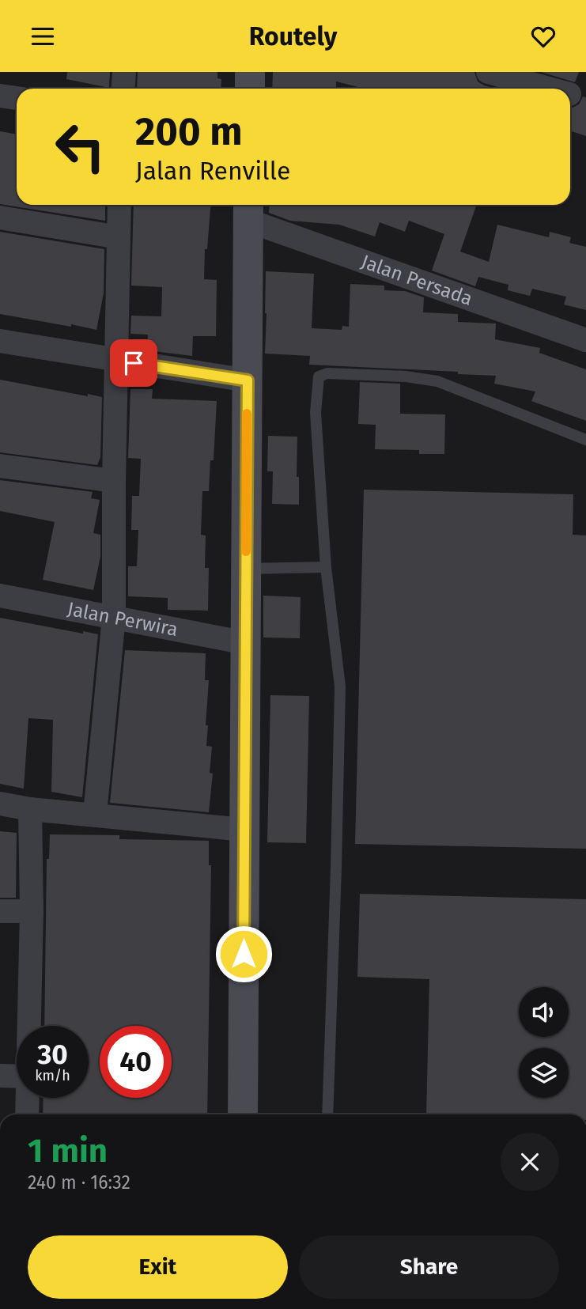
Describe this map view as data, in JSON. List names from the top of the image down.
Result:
{
  "streets": {
    "street": ["Jalan Persada", "Jalan Perwira"]
  },
  "page": {
    "header": "Routely",
    "turn": ["200 m", "Jalan Renville"],
    "speed": "30 km/h",
    "limit": "40",
    "heading": ["1 min", "240 m · 16:32"],
    "buttons": ["Exit", "Share"]
  }
}
